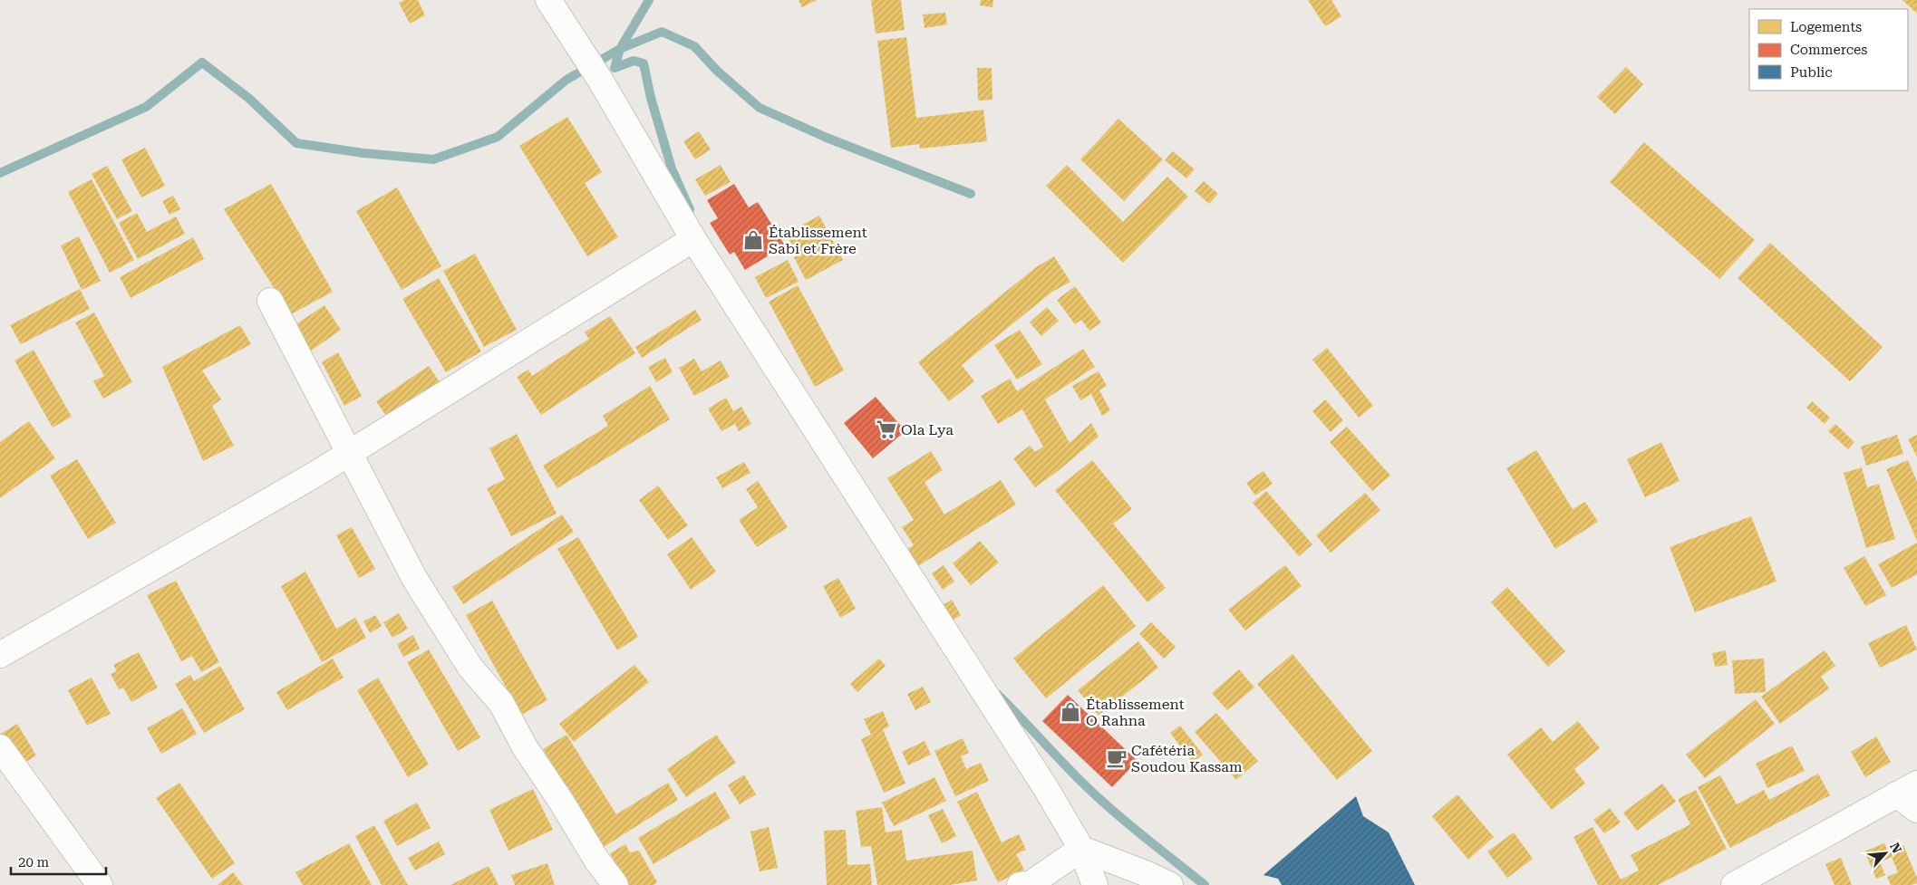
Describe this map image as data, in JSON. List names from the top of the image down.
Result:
{
  "places": {
    "shop": ["Établissement Sabi et Frère", "Établissement O Rahna"],
    "supermarket": ["Ola Lya"],
    "cafe": ["Cafétéria Soudou Kassam"]
  },
  "legend": ["Logements", "Commerces", "Public"],
  "scale_bar": "20 m",
  "north": "top right"
}
